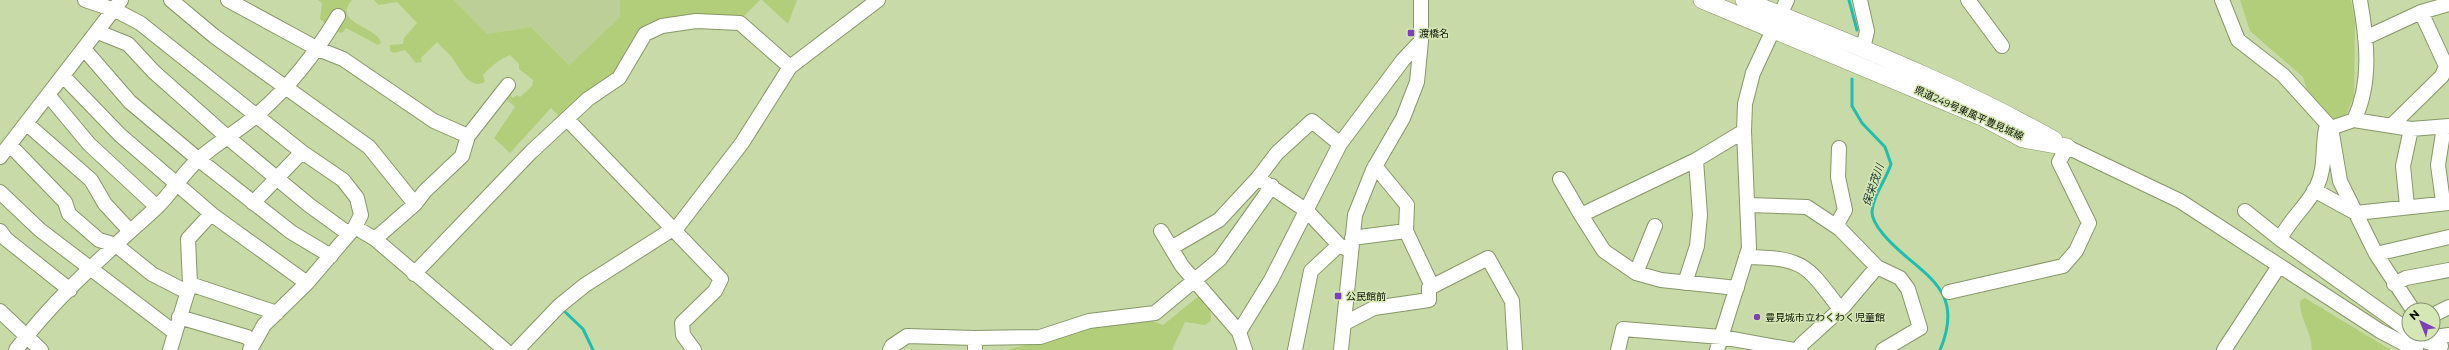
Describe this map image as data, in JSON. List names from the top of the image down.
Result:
{
  "streets": {
    "main road": ["県道249号東風平豊見城線"]
  },
  "water": ["保栄茂川"],
  "places": {
    "transit": ["渡橋名", "公民館前"],
    "other": ["豊見城市立わくわく児童館"]
  },
  "north": "top left"
}
